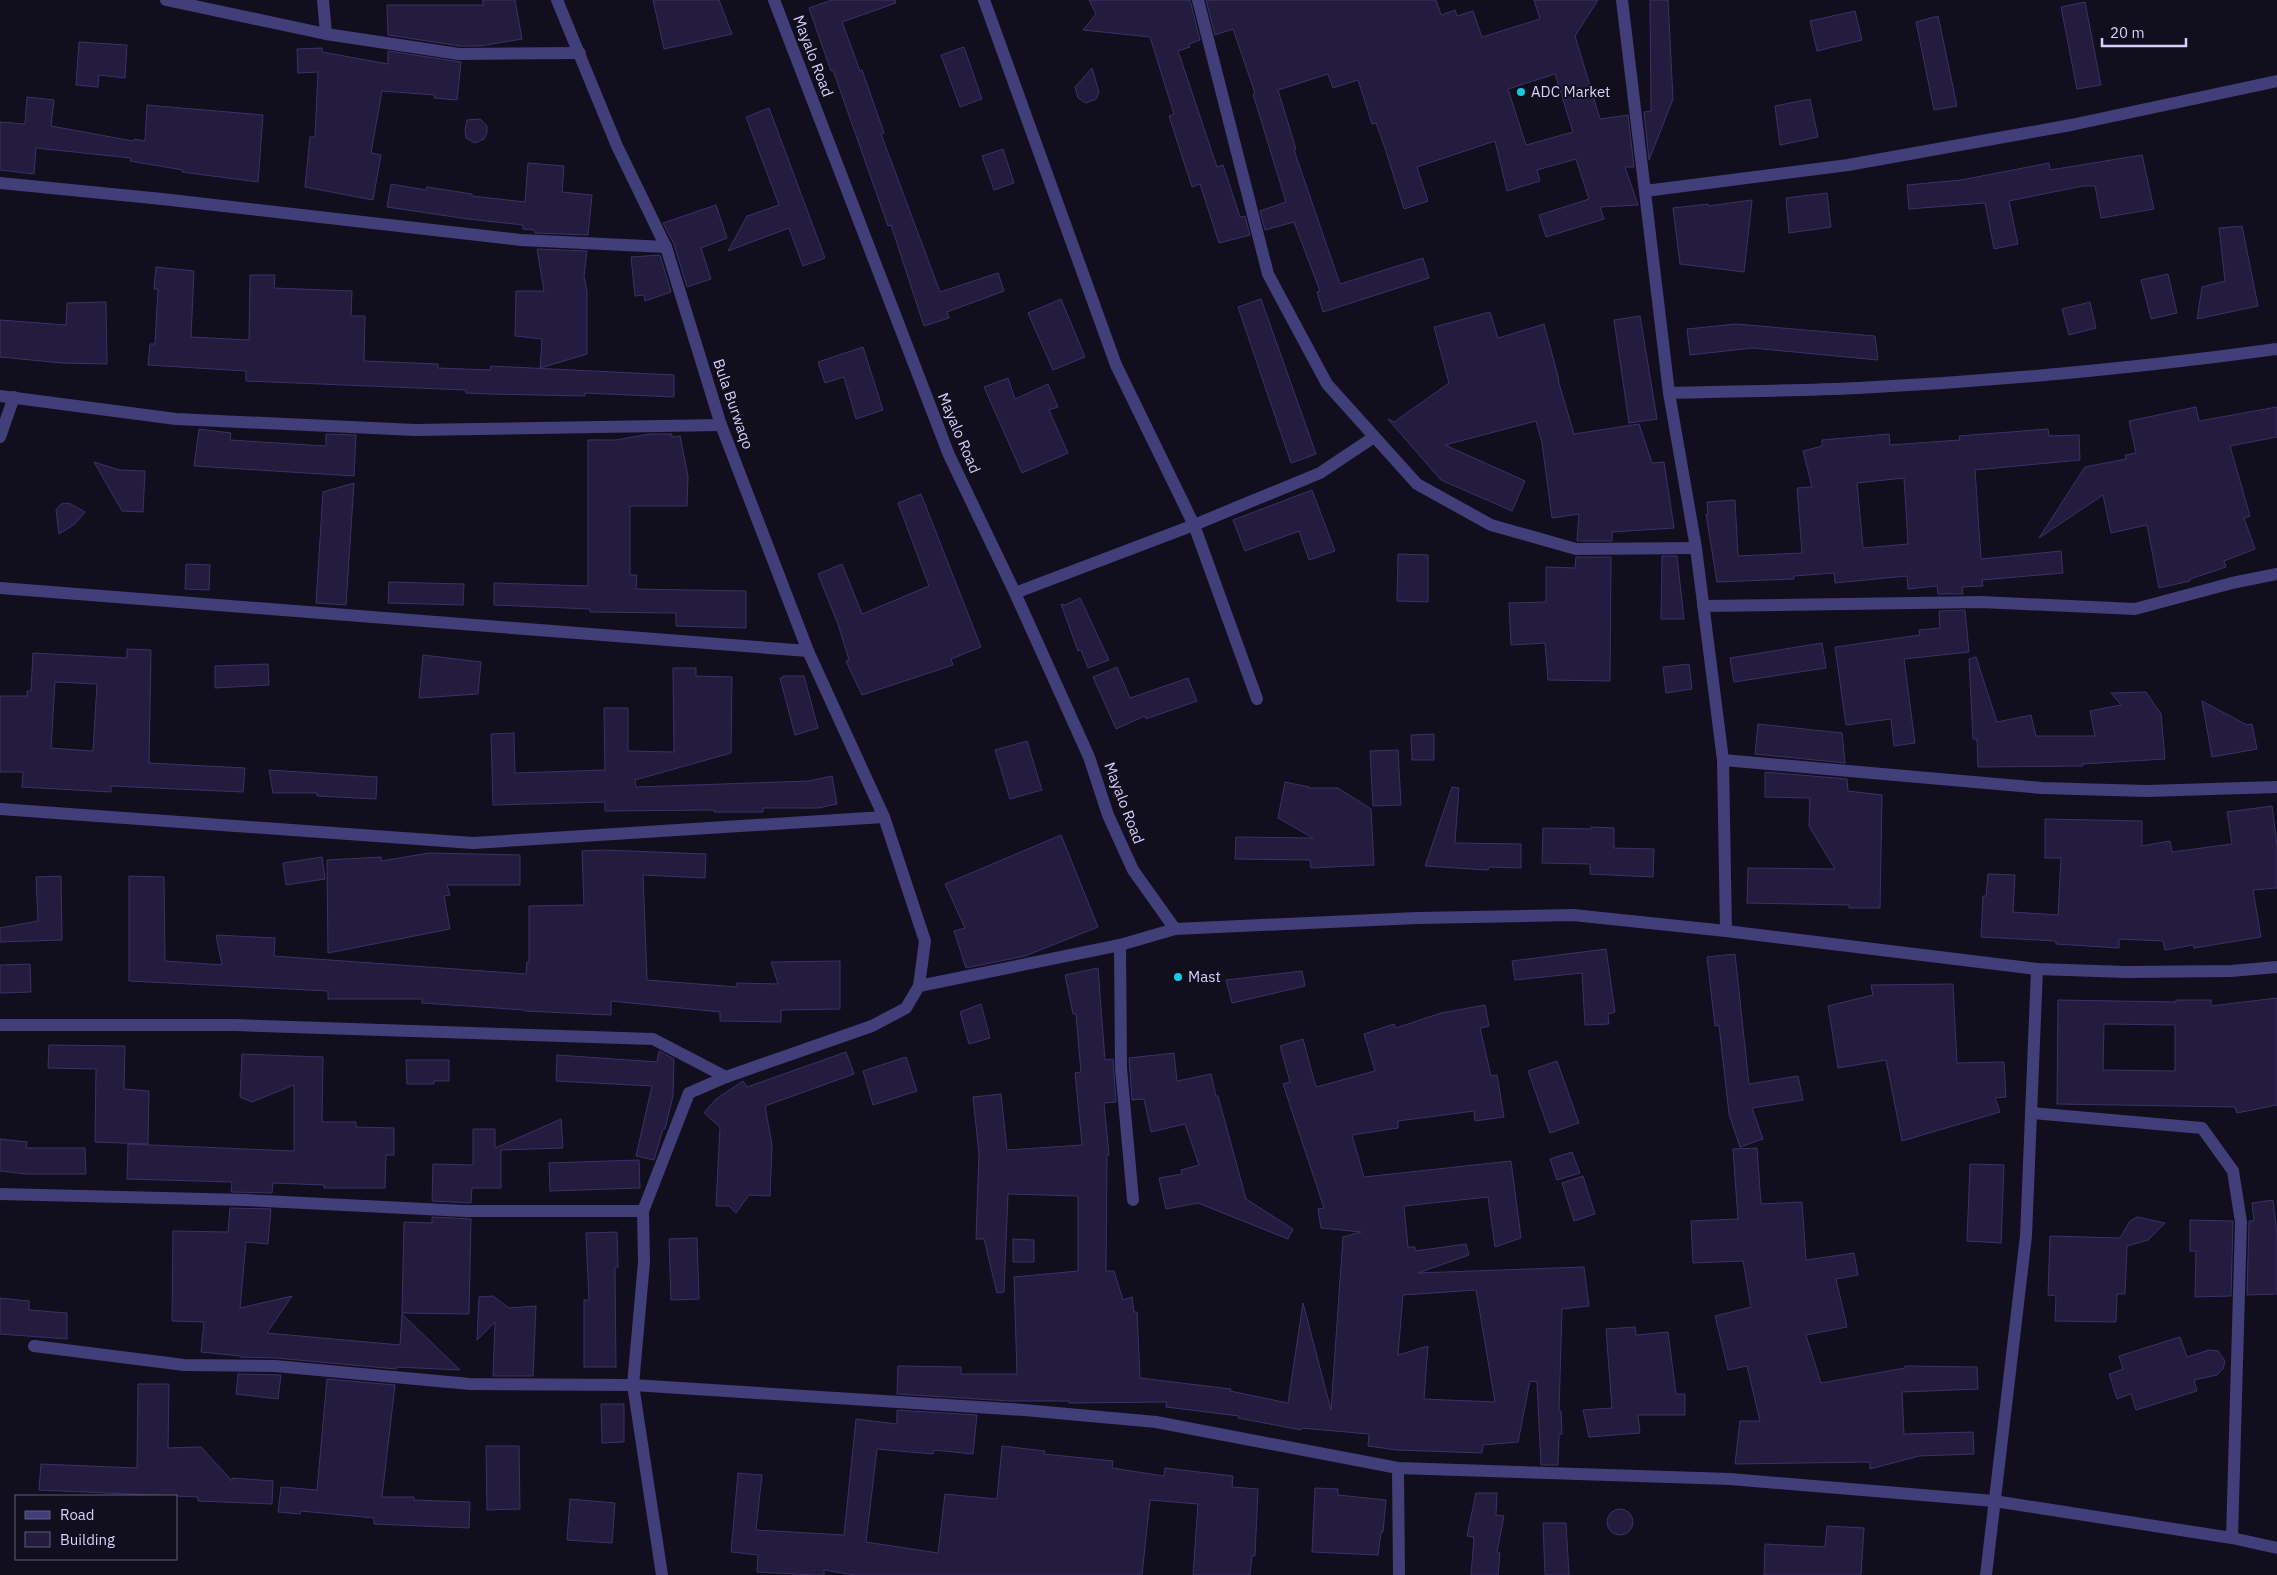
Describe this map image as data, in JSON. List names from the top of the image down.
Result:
{
  "streets": {
    "street": ["Mayalo Road", "Bula Burwaqo"]
  },
  "places": ["ADC Market", "Mast"],
  "legend": ["Road", "Building"],
  "scale_bar": "20 m"
}
